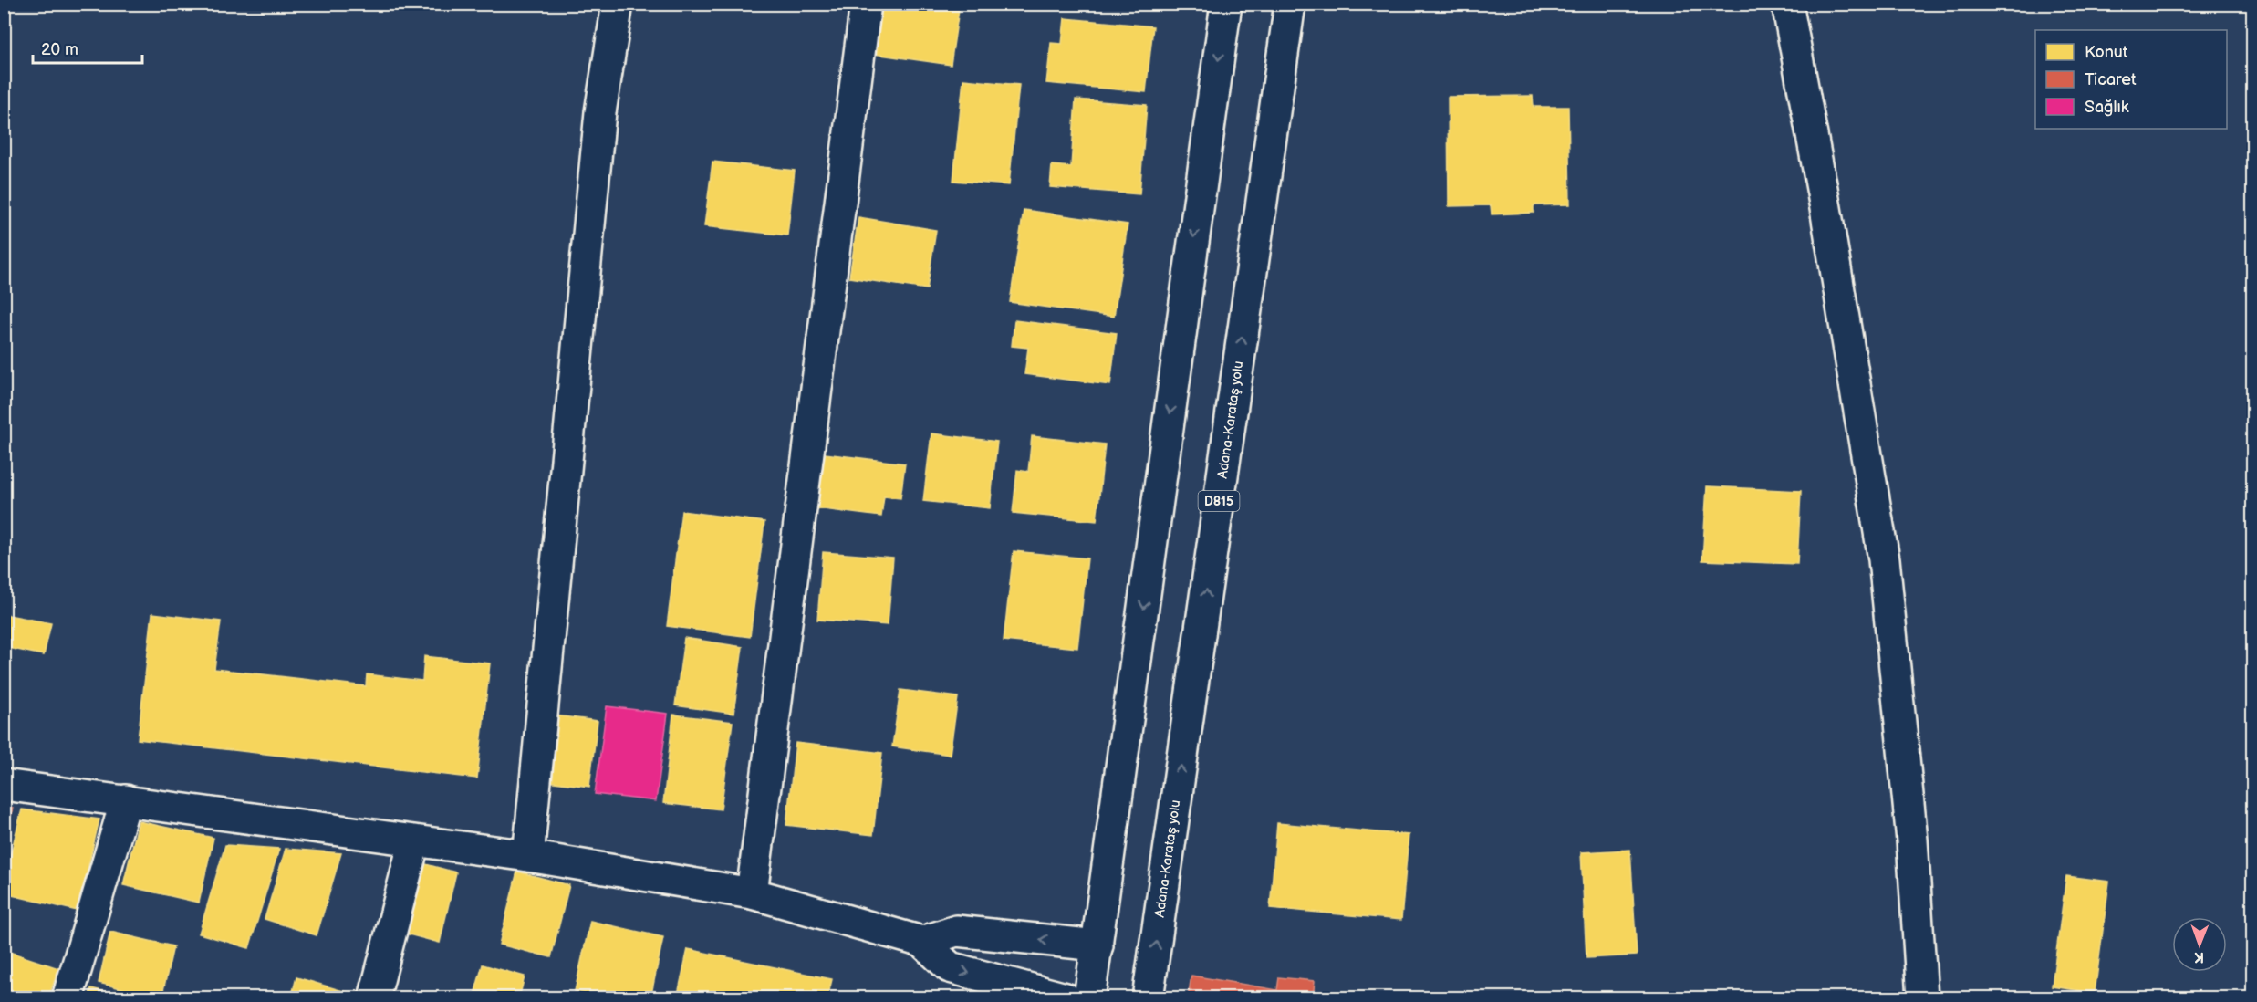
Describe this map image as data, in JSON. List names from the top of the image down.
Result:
{
  "streets": {
    "street": ["Adana-Karataş yolu", "D815"]
  },
  "legend": ["Konut", "Ticaret", "Sağlık"],
  "scale_bar": "20 m",
  "north": "bottom"
}
